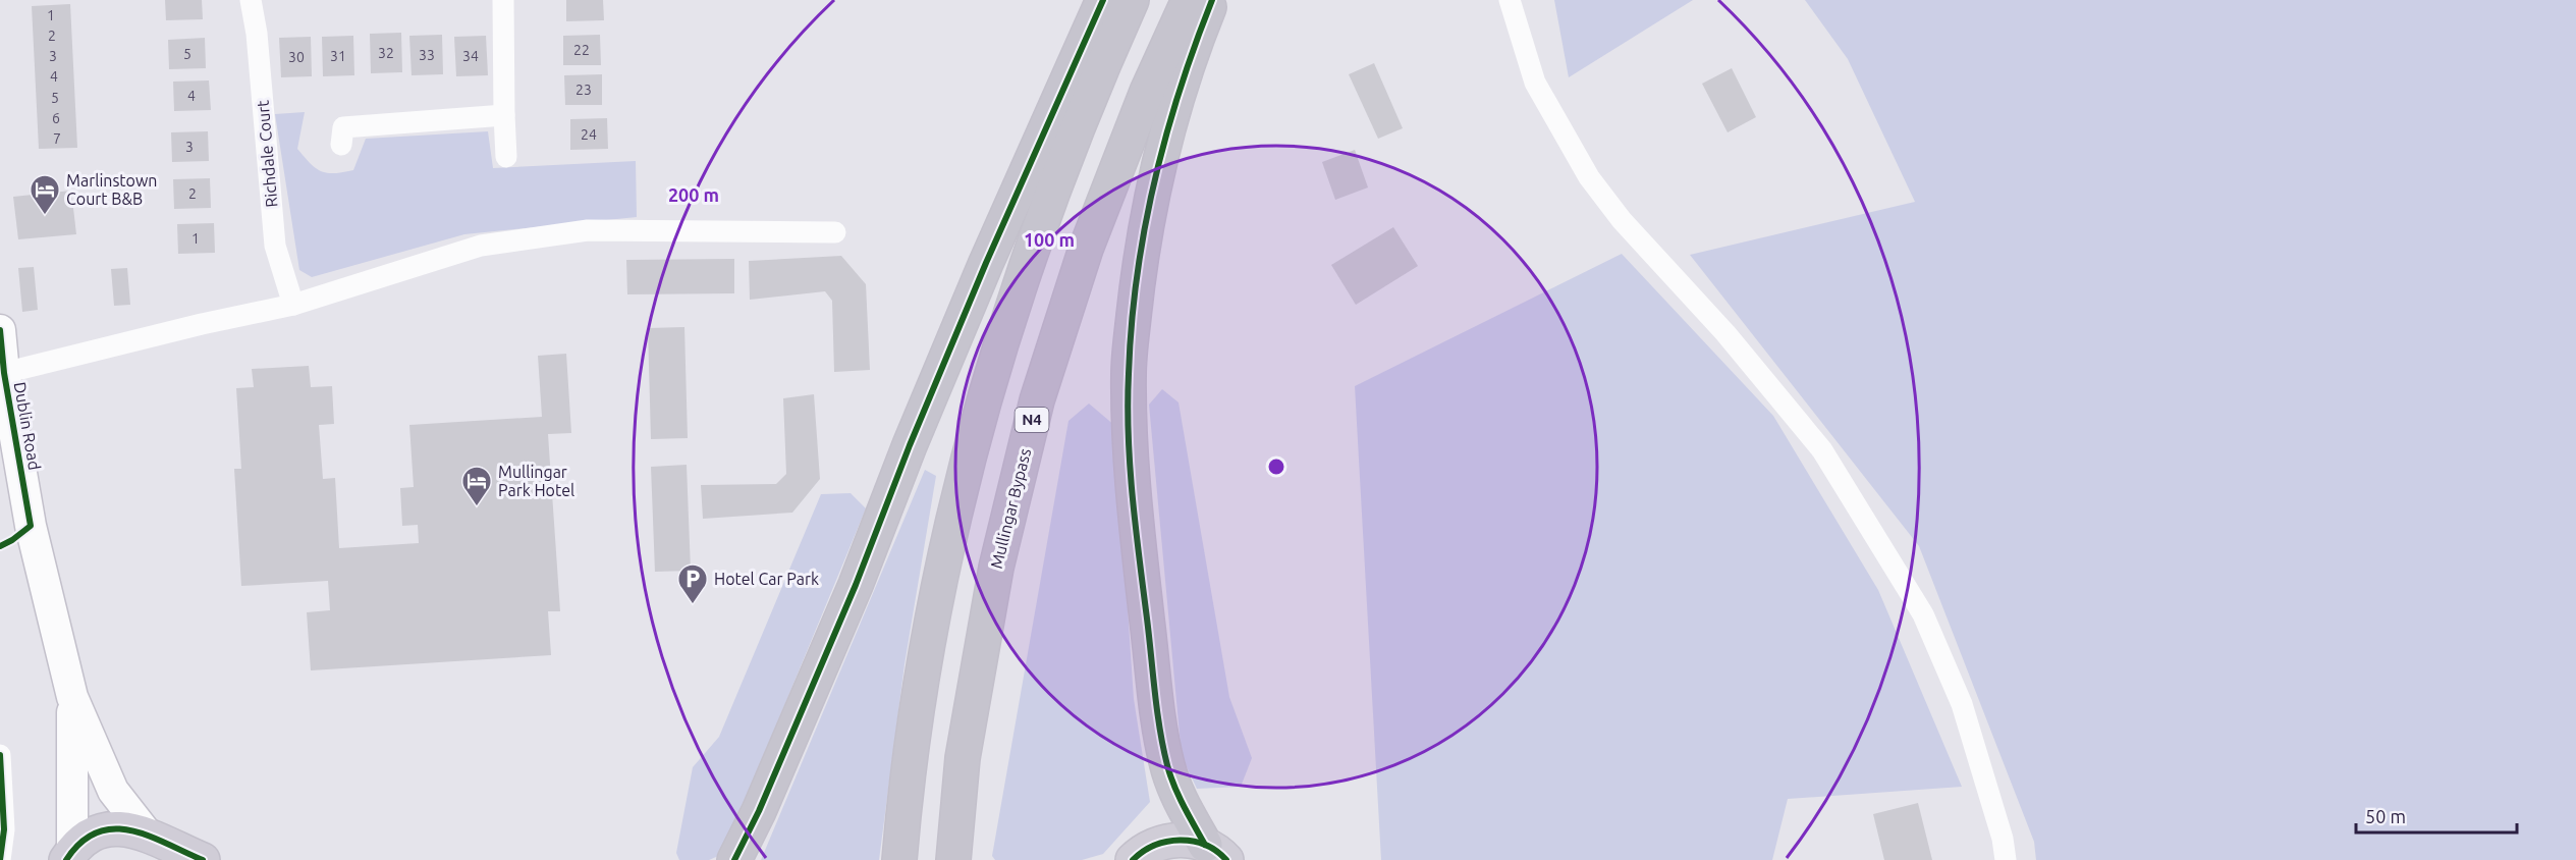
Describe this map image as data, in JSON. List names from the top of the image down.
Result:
{
  "streets": {
    "highway": ["N4", "Mullingar Bypass"],
    "main road": ["Dublin Road"],
    "street": ["Richdale Court"]
  },
  "places": {
    "hotel": ["Marlinstown Court B&B", "Mullingar Park Hotel"],
    "parking": ["Hotel Car Park"]
  },
  "house_numbers": [
    "1",
    "2",
    "22",
    "32",
    "5",
    "33",
    "3",
    "31",
    "34",
    "30",
    "4",
    "23",
    "4",
    "5",
    "6",
    "24",
    "7",
    "3",
    "2",
    "1"
  ],
  "scale_bar": "50 m",
  "rings": ["200 m", "100 m"]
}
